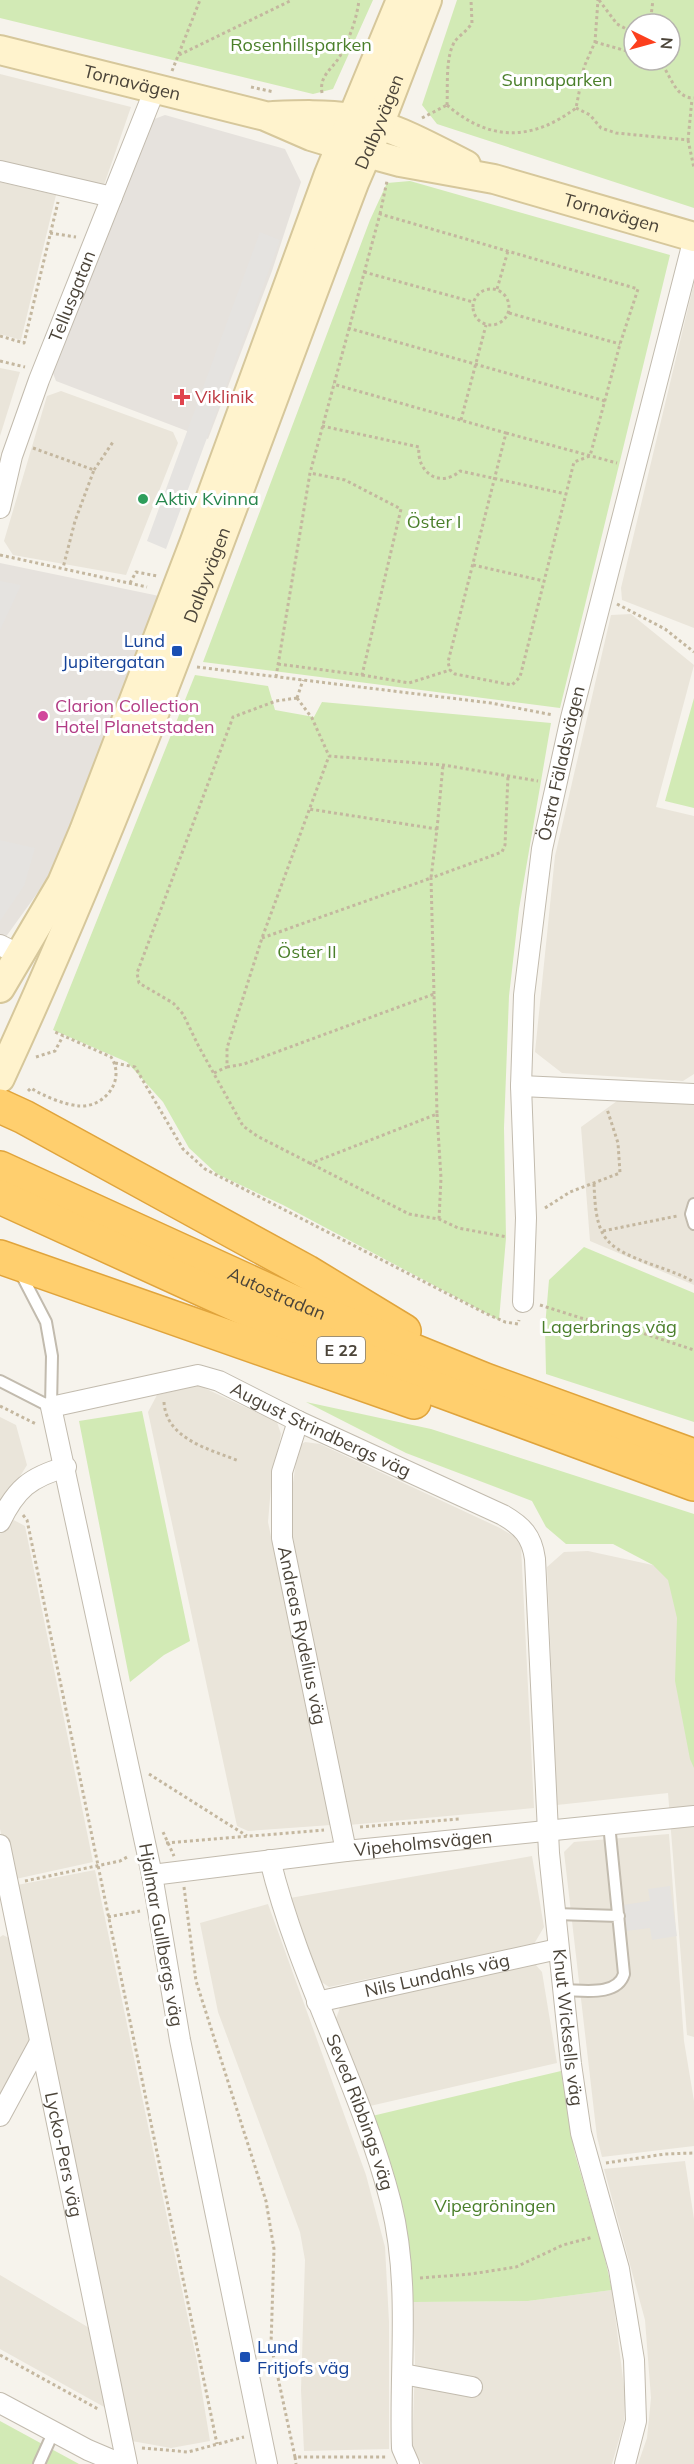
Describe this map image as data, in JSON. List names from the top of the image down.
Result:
{
  "streets": {
    "highway": ["Autostradan", "E 22"],
    "main road": ["Tornavägen", "Dalbyvägen"],
    "street": [
      "Tellusgatan",
      "Östra Fäladsvägen",
      "August Strindbergs väg",
      "Andreas Rydelius väg",
      "Vipeholmsvägen",
      "Hjalmar Gullbergs väg",
      "Nils Lundahls väg",
      "Knut Wicksells väg",
      "Seved Ribbings väg",
      "Lycko-Pers väg"
    ]
  },
  "crossings": [
    ["Tornavägen", "Dalbyvägen"],
    ["Tornavägen", "Tellusgatan"],
    ["Tornavägen", "Östra Fäladsvägen"],
    ["August Strindbergs väg", "Andreas Rydelius väg"],
    ["August Strindbergs väg", "Hjalmar Gullbergs väg"],
    ["August Strindbergs väg", "Knut Wicksells väg"],
    ["Andreas Rydelius väg", "Vipeholmsvägen"],
    ["Vipeholmsvägen", "Hjalmar Gullbergs väg"],
    ["Vipeholmsvägen", "Knut Wicksells väg"],
    ["Vipeholmsvägen", "Seved Ribbings väg"],
    ["Nils Lundahls väg", "Knut Wicksells väg"],
    ["Nils Lundahls väg", "Seved Ribbings väg"]
  ],
  "parks": [
    "Rosenhillsparken",
    "Sunnaparken",
    "Öster I",
    "Öster II",
    "Lagerbrings väg",
    "Vipegröningen"
  ],
  "places": {
    "health": ["Viklinik"],
    "other": ["Aktiv Kvinna", "Clarion Collection Hotel Planetstaden"],
    "transit": ["Lund Jupitergatan", "Lund Fritjofs väg"]
  },
  "north": "right"
}
